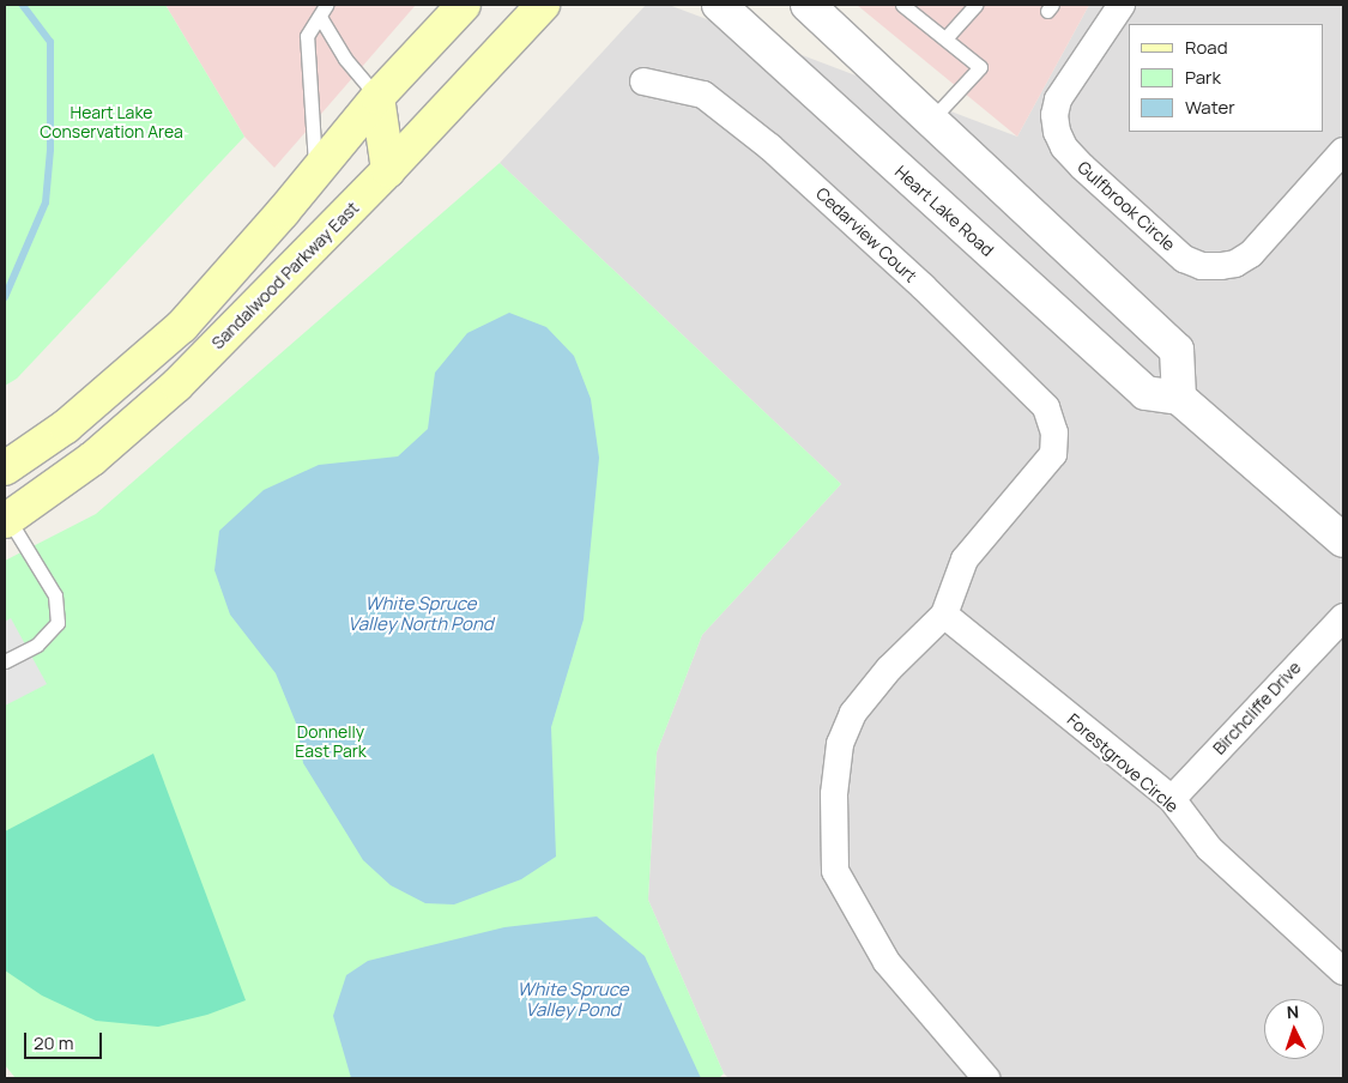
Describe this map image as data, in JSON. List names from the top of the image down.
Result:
{
  "streets": {
    "main road": ["Sandalwood Parkway East"],
    "street": [
      "Gulfbrook Circle",
      "Heart Lake Road",
      "Cedarview Court",
      "Birchcliffe Drive",
      "Forestgrove Circle"
    ]
  },
  "crossings": [
    ["Cedarview Court", "Forestgrove Circle"],
    ["Birchcliffe Drive", "Forestgrove Circle"]
  ],
  "water": ["White Spruce Valley North Pond", "White Spruce Valley Pond"],
  "parks": ["Heart Lake Conservation Area", "Donnelly East Park"],
  "legend": ["Road", "Park", "Water"],
  "scale_bar": "20 m",
  "north": "top"
}
